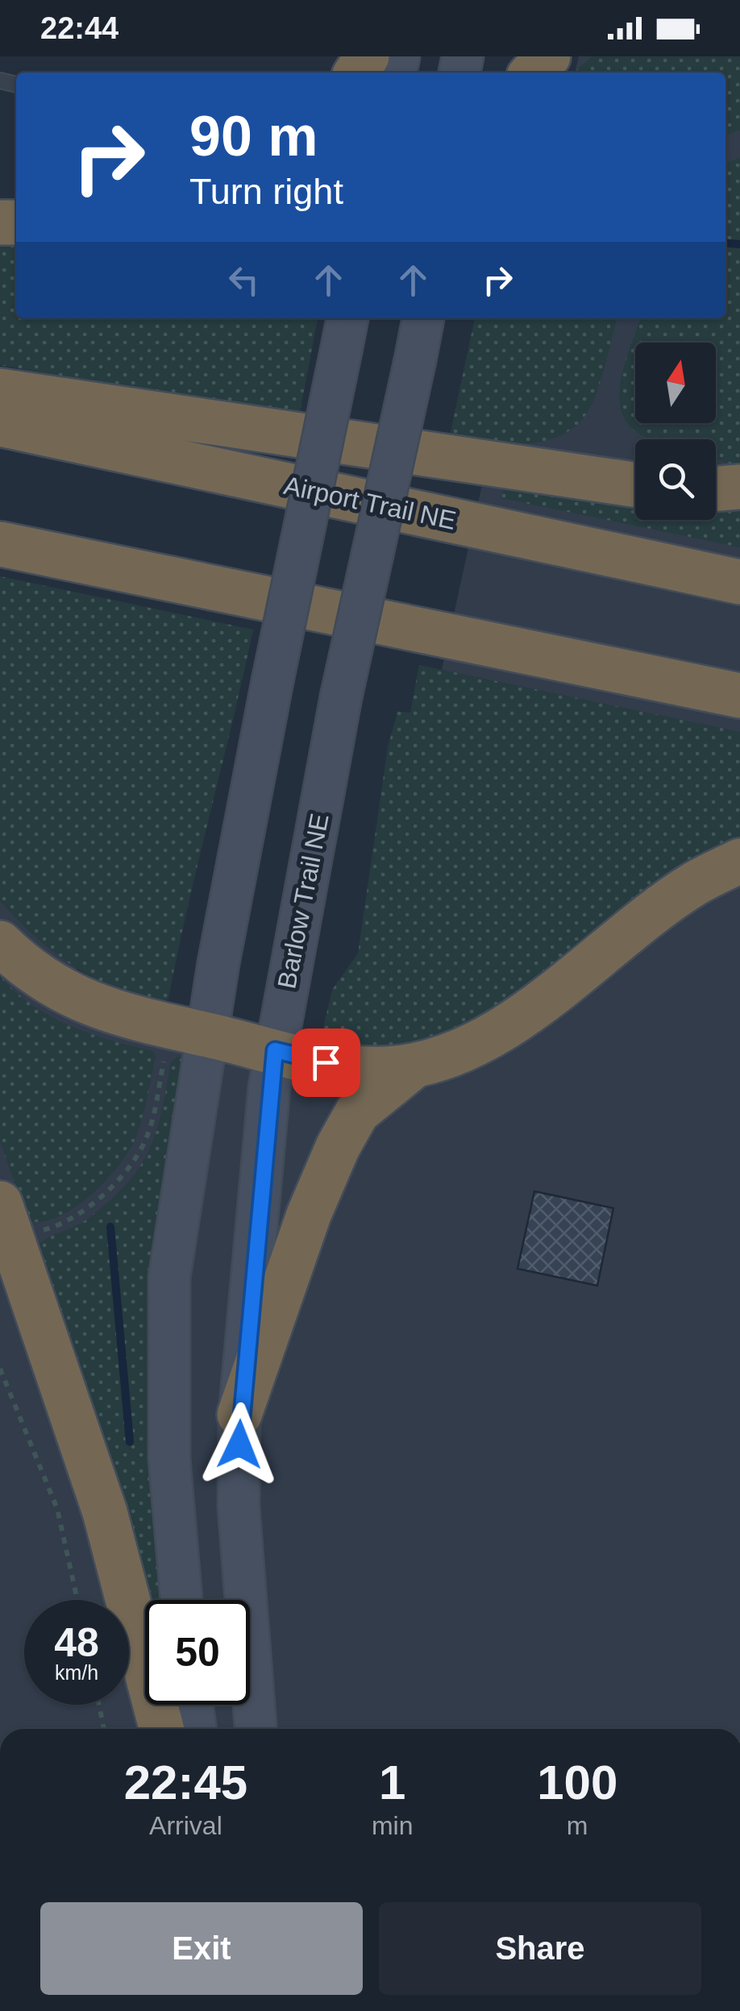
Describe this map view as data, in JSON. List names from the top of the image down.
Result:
{
  "streets": {
    "highway": ["Airport Trail NE"],
    "main road": ["Barlow Trail NE"]
  },
  "north": "top",
  "page": {
    "status": "22:44",
    "turn": ["90 m", "Turn right"],
    "speed": "48 km/h",
    "limit": "50",
    "eta": [
      "22:45",
      "Arrival",
      "1",
      "min",
      "100",
      "m"
    ],
    "buttons": ["Exit", "Share"]
  }
}
